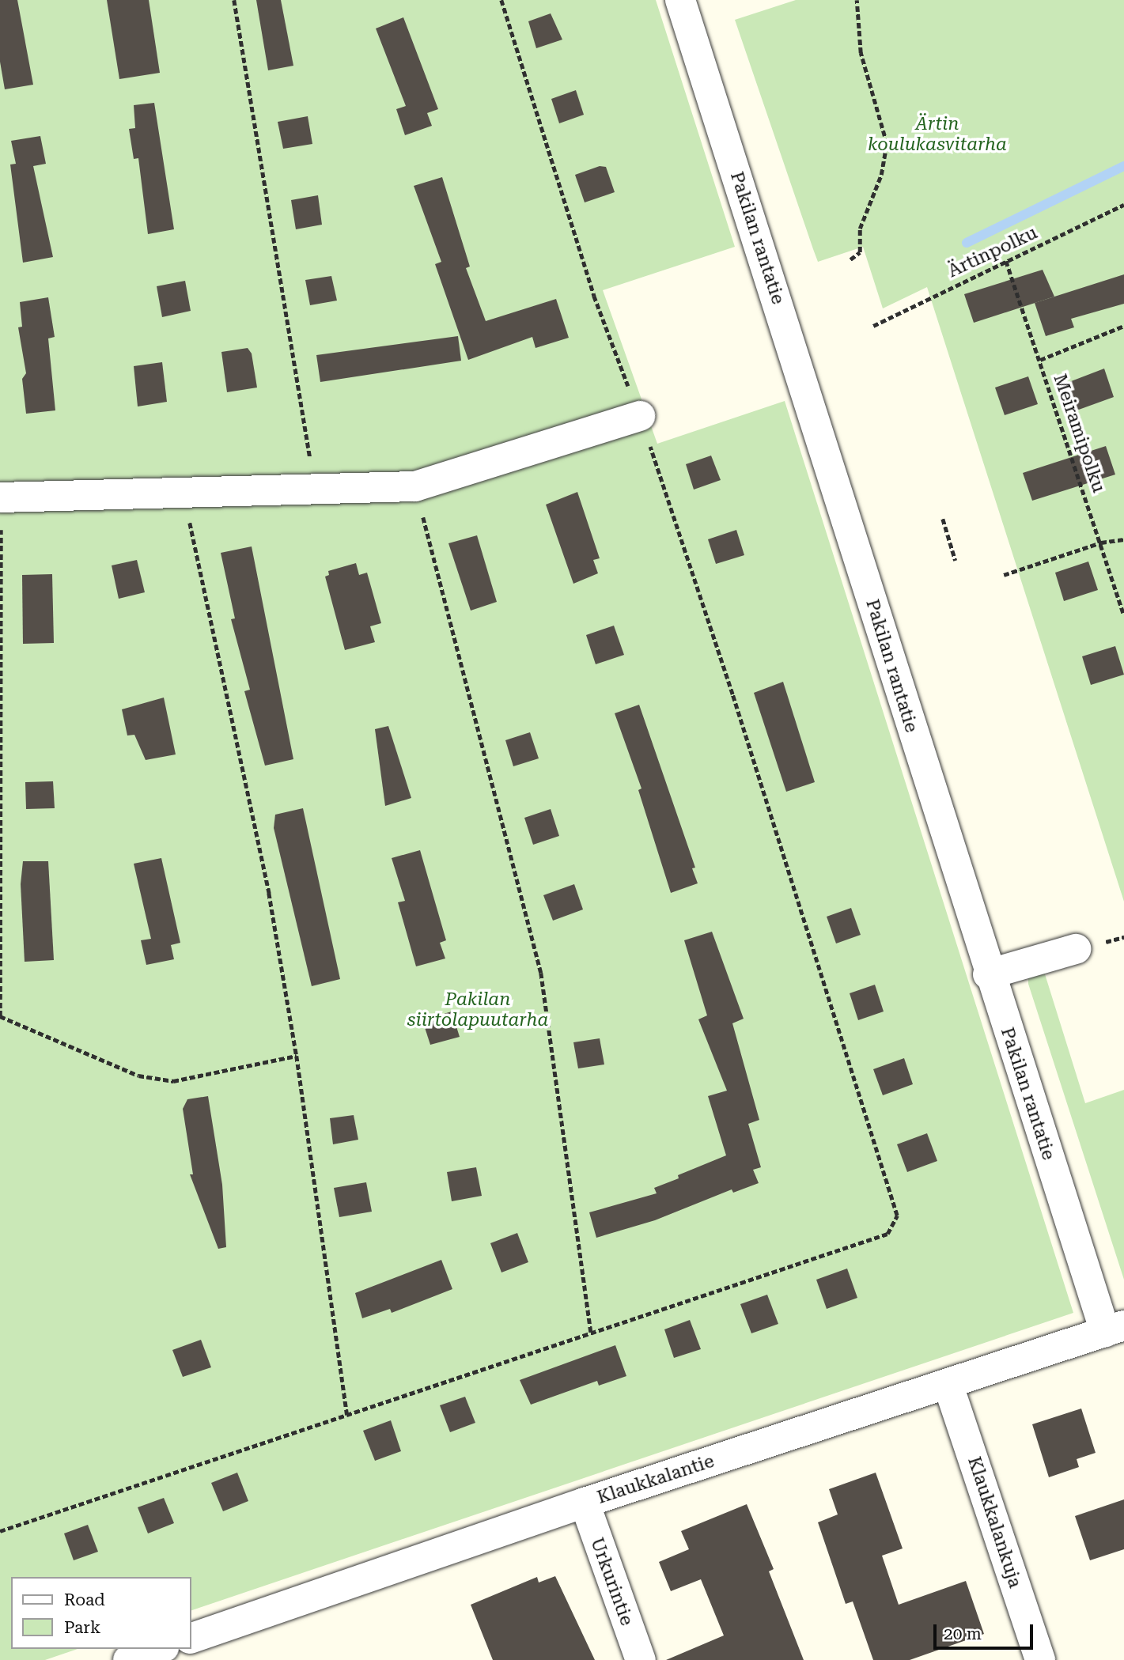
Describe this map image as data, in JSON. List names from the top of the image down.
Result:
{
  "streets": {
    "street": [
      "Pakilan rantatie",
      "Klaukkalantie",
      "Klaukkalankuja",
      "Urkurintie"
    ],
    "path": ["Ärtinpolku", "Meiramipolku"]
  },
  "crossings": [
    ["Pakilan rantatie", "Klaukkalantie"],
    ["Ärtinpolku", "Meiramipolku"],
    ["Klaukkalantie", "Klaukkalankuja"],
    ["Klaukkalantie", "Urkurintie"]
  ],
  "parks": ["Ärtin koulukasvitarha", "Pakilan siirtolapuutarha"],
  "legend": ["Road", "Park"],
  "scale_bar": "20 m"
}
